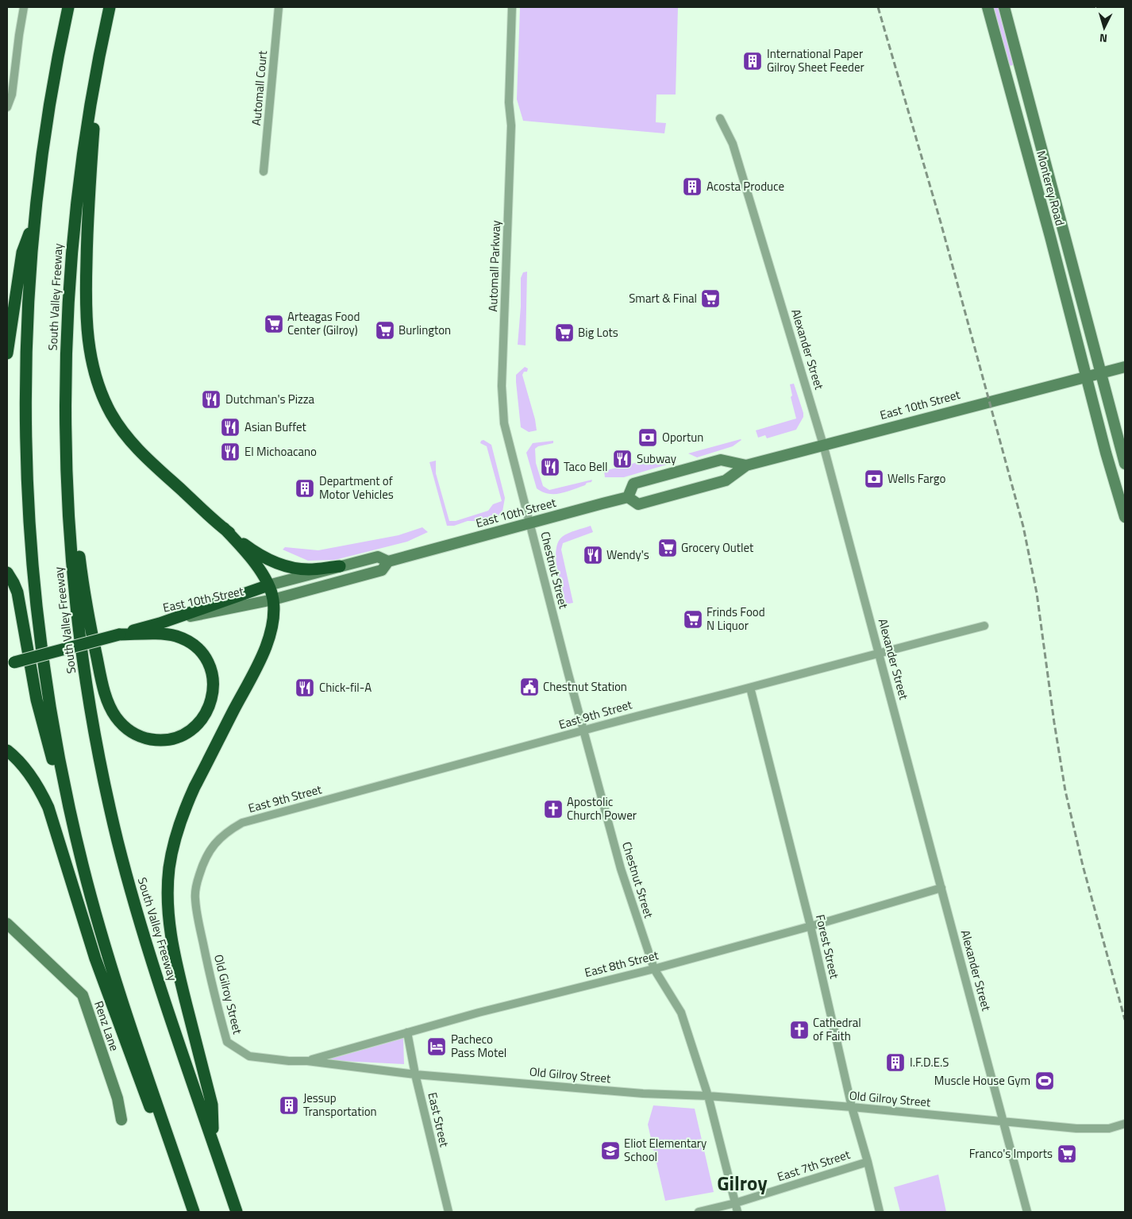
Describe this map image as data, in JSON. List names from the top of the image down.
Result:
{
  "streets": {
    "highway": ["South Valley Freeway", "East 10th Street"],
    "main road": ["Monterey Road", "Renz Lane"],
    "street": [
      "Automall Court",
      "Automall Parkway",
      "Alexander Street",
      "Chestnut Street",
      "East 9th Street",
      "Forest Street",
      "East 8th Street",
      "Old Gilroy Street",
      "East Street",
      "East 7th Street"
    ]
  },
  "crossings": [
    ["Monterey Road", "East 10th Street"],
    ["Automall Parkway", "East 10th Street"],
    ["Automall Parkway", "Chestnut Street"],
    ["Alexander Street", "East 10th Street"],
    ["Alexander Street", "East 9th Street"],
    ["Alexander Street", "East 8th Street"],
    ["Alexander Street", "Old Gilroy Street"],
    ["East 10th Street", "Chestnut Street"],
    ["Chestnut Street", "East 9th Street"],
    ["Chestnut Street", "East 8th Street"],
    ["Chestnut Street", "Old Gilroy Street"],
    ["Chestnut Street", "East 7th Street"],
    ["East 9th Street", "Forest Street"],
    ["East 9th Street", "Old Gilroy Street"],
    ["Forest Street", "East 8th Street"],
    ["Forest Street", "Old Gilroy Street"],
    ["Forest Street", "East 7th Street"],
    ["East 8th Street", "Old Gilroy Street"],
    ["East 8th Street", "East Street"],
    ["Old Gilroy Street", "East Street"]
  ],
  "districts": ["Gilroy"],
  "places": {
    "building": [
      "International Paper Gilroy Sheet Feeder",
      "Acosta Produce",
      "Department of Motor Vehicles",
      "I.F.D.E.S",
      "Jessup Transportation"
    ],
    "supermarket": [
      "Smart & Final",
      "Arteagas Food Center (Gilroy)",
      "Burlington",
      "Big Lots",
      "Grocery Outlet",
      "Frinds Food N Liquor",
      "Franco's Imports"
    ],
    "restaurant": [
      "Dutchman's Pizza",
      "Asian Buffet",
      "El Michoacano",
      "Subway",
      "Taco Bell",
      "Wendy's",
      "Chick-fil-A"
    ],
    "bank": ["Oportun", "Wells Fargo"],
    "public building": ["Chestnut Station"],
    "church": ["Apostolic Church Power", "Cathedral of Faith"],
    "hotel": ["Pacheco Pass Motel"],
    "sports": ["Muscle House Gym"],
    "school or university": ["Eliot Elementary School"]
  },
  "north": "bottom"
}
